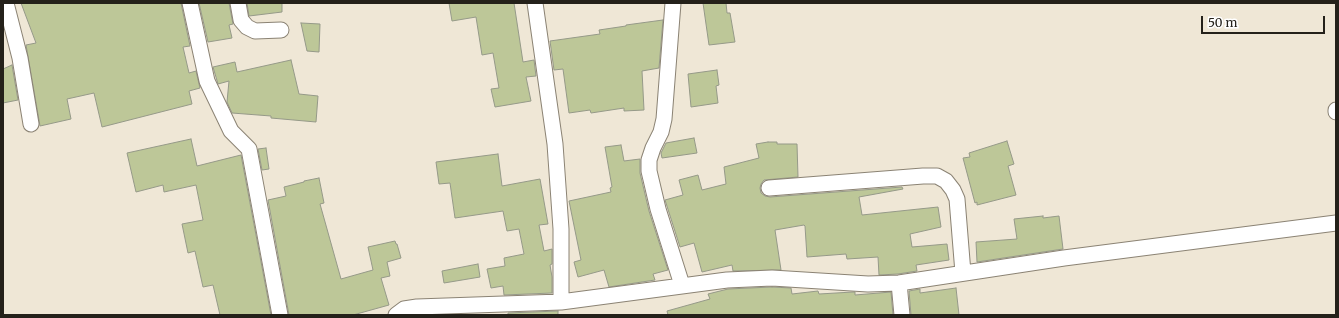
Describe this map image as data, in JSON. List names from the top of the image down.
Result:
{
  "scale_bar": "50 m"
}
